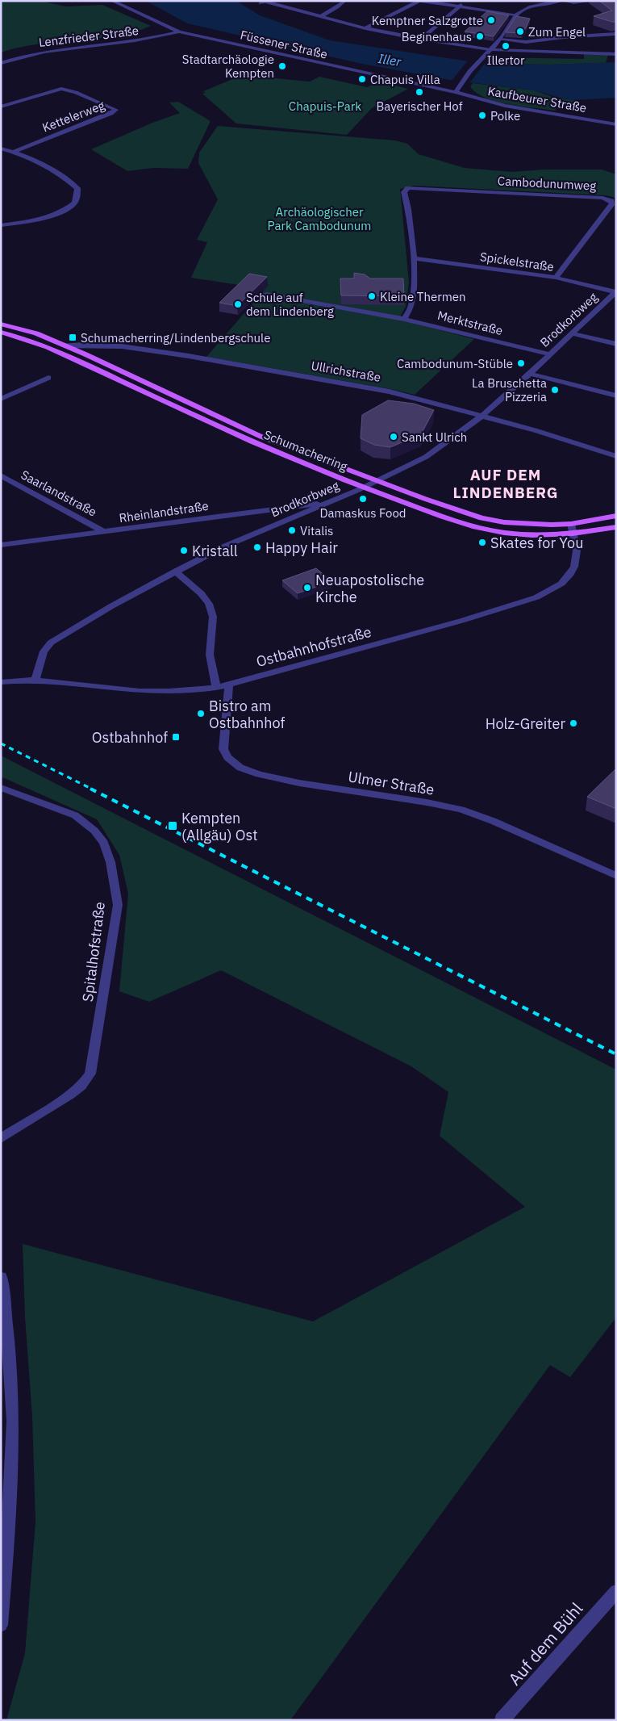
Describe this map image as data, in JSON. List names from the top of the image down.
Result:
{
  "streets": {
    "main road": ["Schumacherring"],
    "street": [
      "Lenzfrieder Straße",
      "Füssener Straße",
      "Kaufbeurer Straße",
      "Kettelerweg",
      "Cambodunumweg",
      "Spickelstraße",
      "Brodkorbweg",
      "Merktstraße",
      "Ullrichstraße",
      "Saarlandstraße",
      "Rheinlandstraße",
      "Ostbahnhofstraße",
      "Ulmer Straße",
      "Spitalhofstraße",
      "Auf dem Bühl"
    ]
  },
  "crossings": [
    ["Lenzfrieder Straße", "Füssener Straße"],
    ["Füssener Straße", "Kaufbeurer Straße"],
    ["Cambodunumweg", "Spickelstraße"],
    ["Spickelstraße", "Brodkorbweg"],
    ["Brodkorbweg", "Merktstraße"],
    ["Brodkorbweg", "Ullrichstraße"],
    ["Brodkorbweg", "Schumacherring"],
    ["Brodkorbweg", "Rheinlandstraße"],
    ["Brodkorbweg", "Ostbahnhofstraße"],
    ["Ullrichstraße", "Schumacherring"],
    ["Schumacherring", "Ostbahnhofstraße"],
    ["Saarlandstraße", "Rheinlandstraße"],
    ["Ostbahnhofstraße", "Ulmer Straße"]
  ],
  "districts": ["AUF DEM LINDENBERG"],
  "water": ["Iller"],
  "parks": ["Chapuis-Park", "Archäologischer Park Cambodunum"],
  "places": {
    "other": [
      "Kemptner Salzgrotte",
      "Zum Engel",
      "Beginenhaus",
      "Illertor",
      "Stadtarchäologie Kempten",
      "Chapuis Villa",
      "Bayerischer Hof",
      "Polke",
      "Kleine Thermen",
      "Schule auf dem Lindenberg",
      "Cambodunum-Stüble",
      "La Bruschetta Pizzeria",
      "Sankt Ulrich",
      "Damaskus Food",
      "Vitalis",
      "Skates for You",
      "Happy Hair",
      "Kristall",
      "Neuapostolische Kirche",
      "Bistro am Ostbahnhof",
      "Holz-Greiter"
    ],
    "transit": ["Schumacherring/Lindenbergschule", "Ostbahnhof", "Kempten (Allgäu) Ost"]
  }
}
